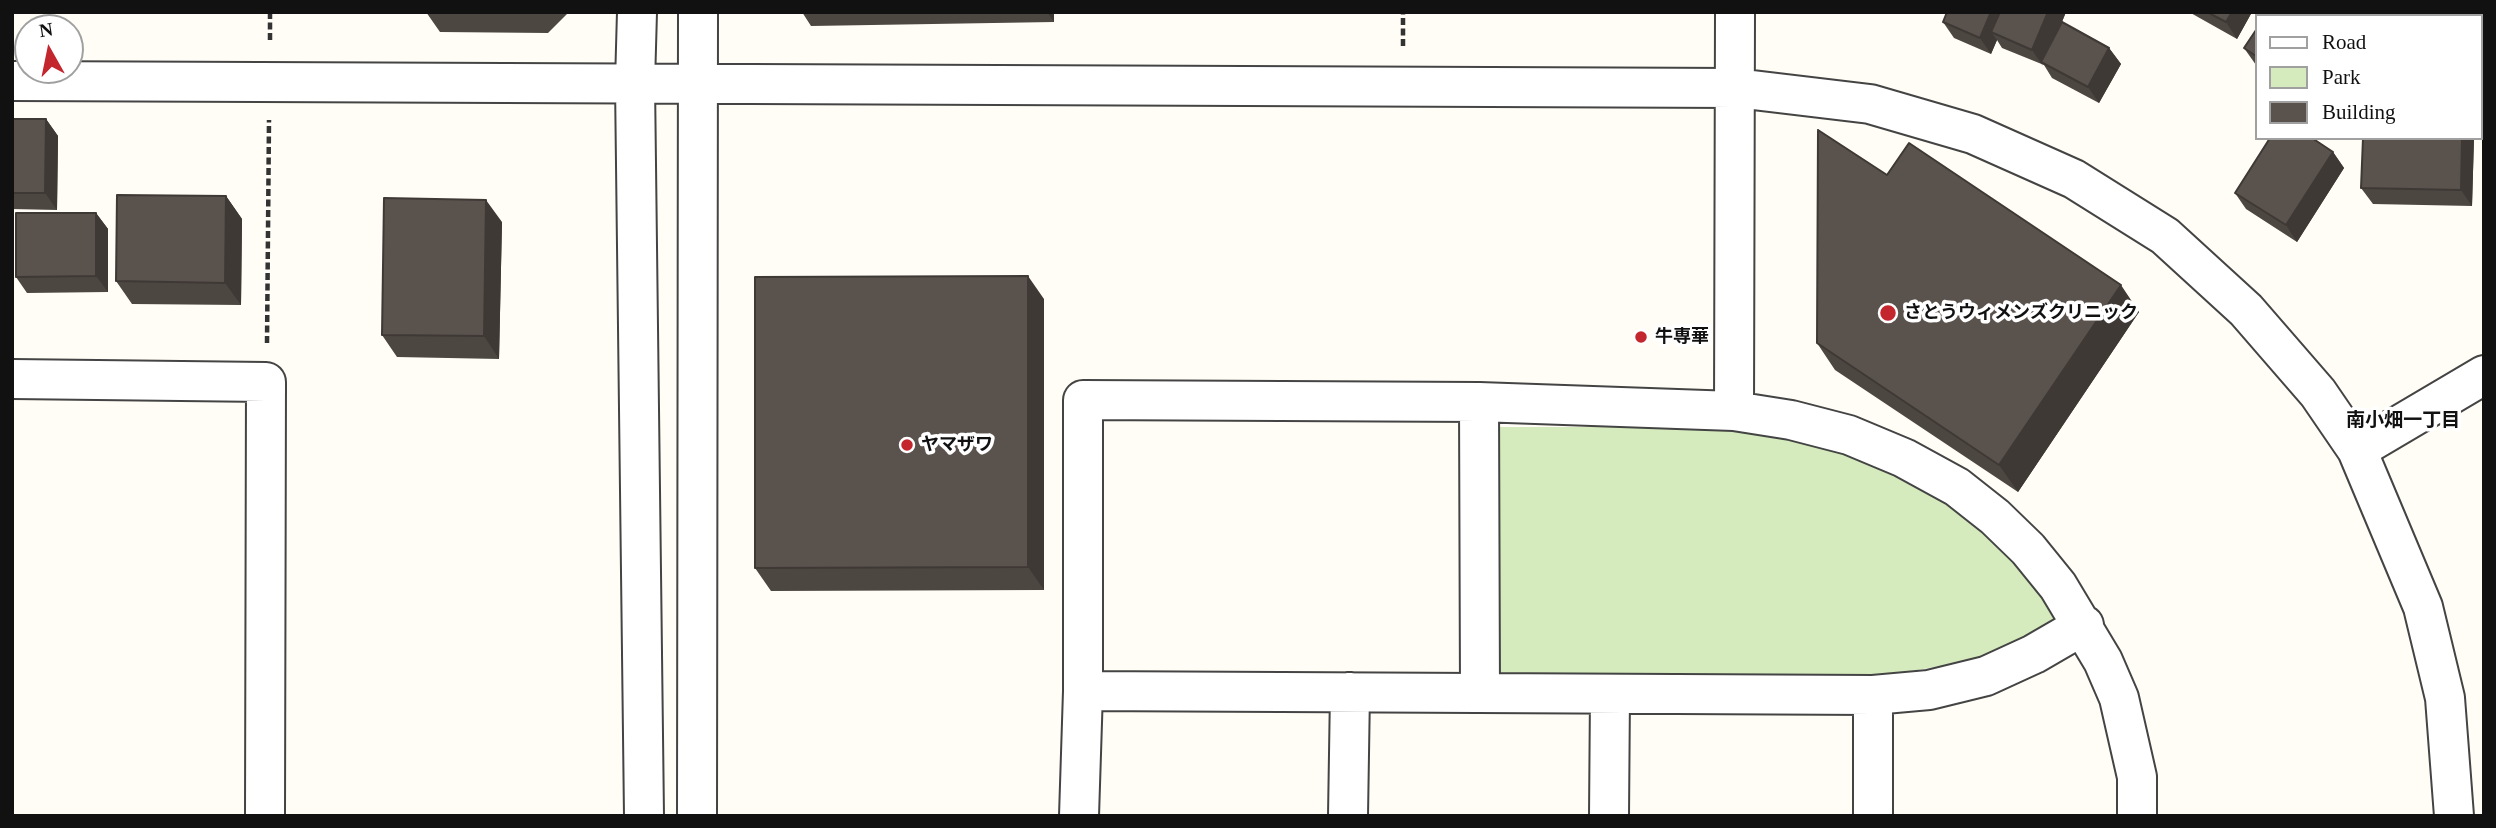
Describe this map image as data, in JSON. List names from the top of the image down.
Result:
{
  "districts": ["南小畑一丁目"],
  "places": ["さとうウィメンズクリニック", "牛専華", "ヤマザワ"],
  "legend": ["Road", "Park", "Building"],
  "north": "top"
}
